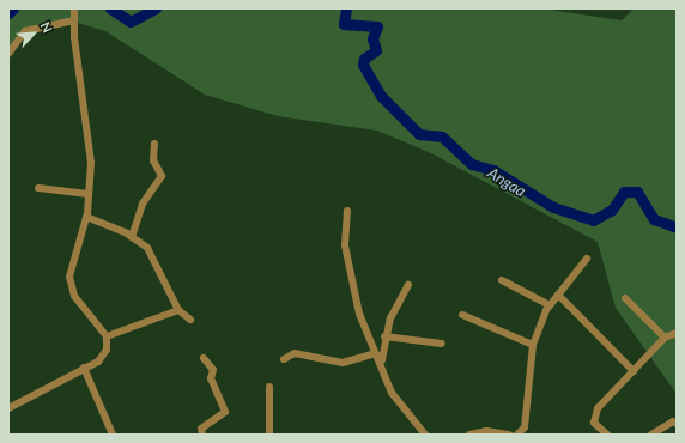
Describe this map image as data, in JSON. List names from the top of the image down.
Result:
{
  "water": ["Angaa"],
  "north": "top right"
}
